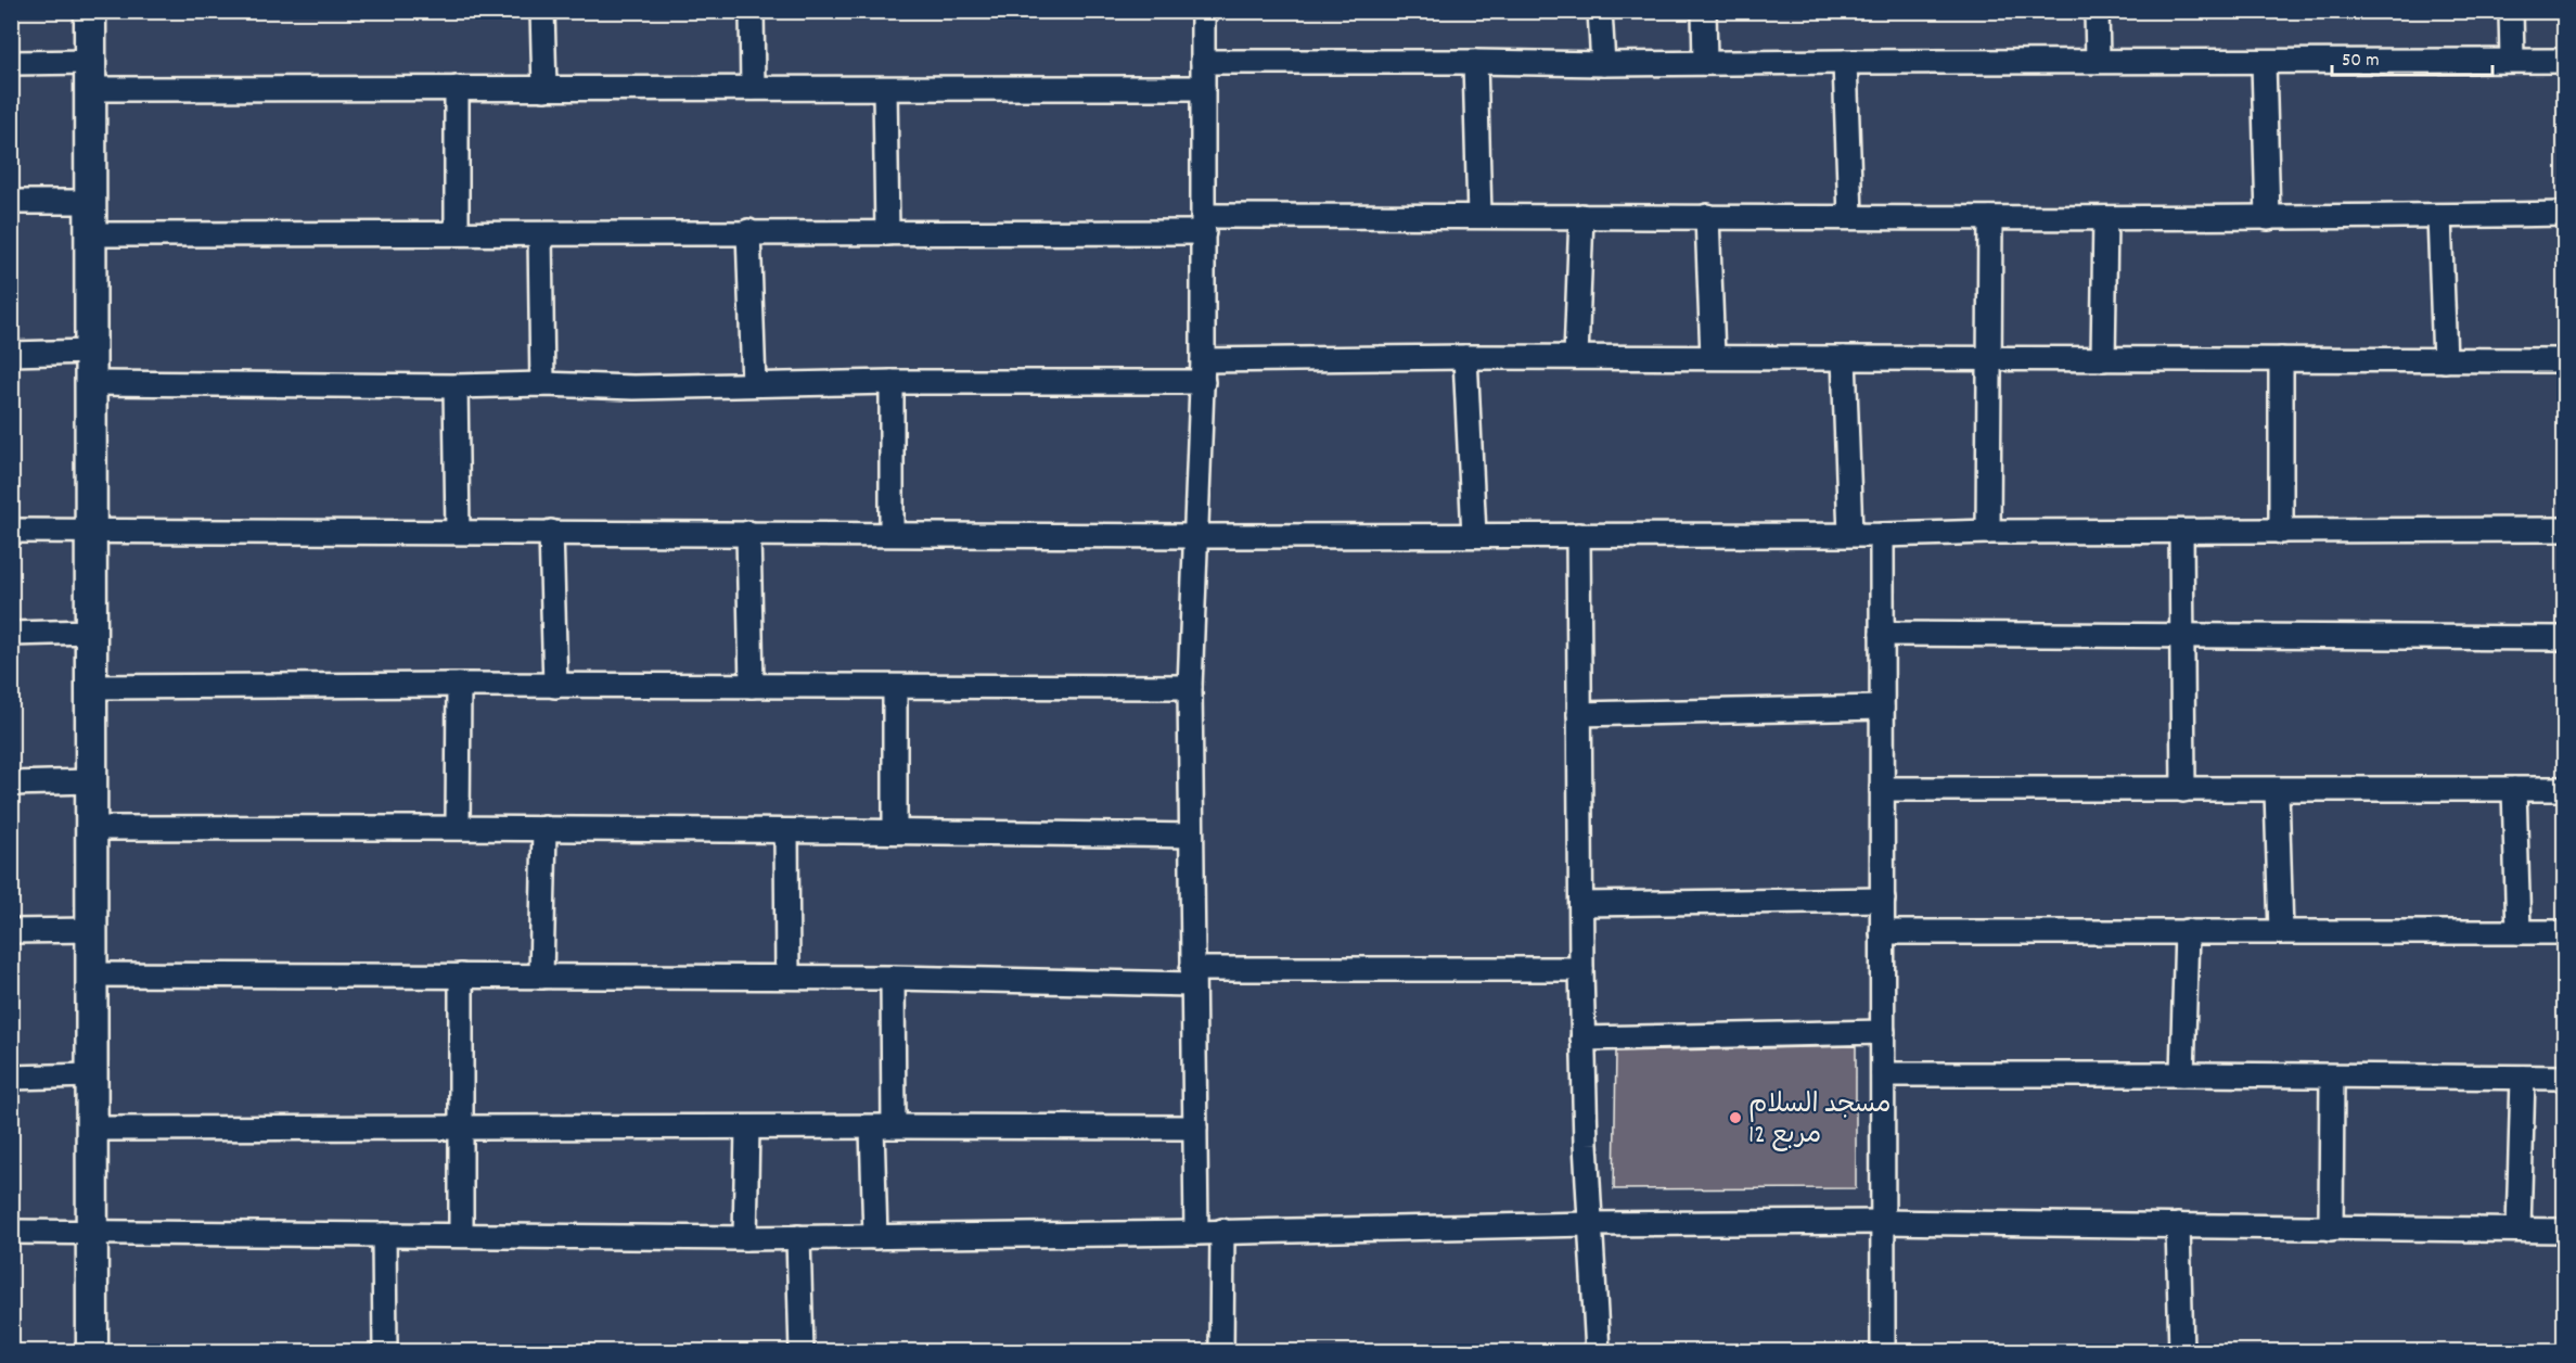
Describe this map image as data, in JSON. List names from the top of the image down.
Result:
{
  "places": ["مسجد السلام مربع 12"],
  "scale_bar": "50 m"
}
